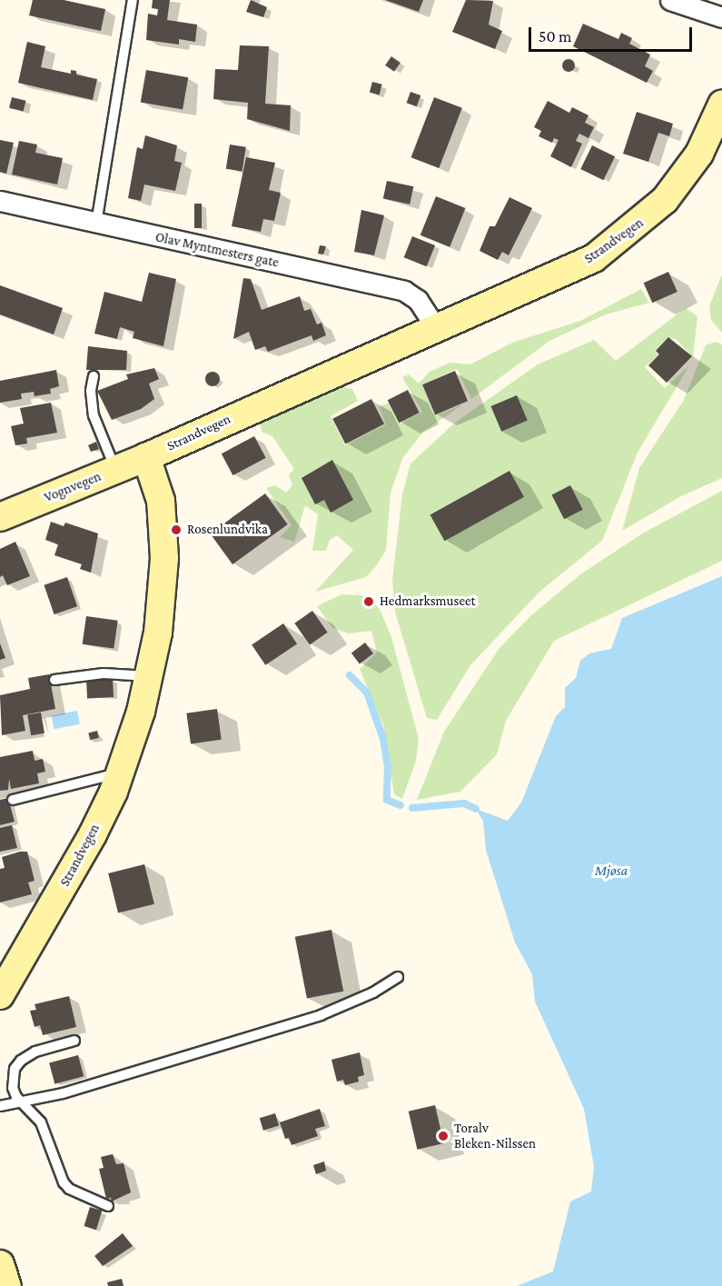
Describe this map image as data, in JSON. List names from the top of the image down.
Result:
{
  "streets": {
    "main road": ["Strandvegen", "Vognvegen"],
    "street": ["Olav Myntmesters gate"]
  },
  "crossings": [
    ["Strandvegen", "Olav Myntmesters gate"],
    ["Strandvegen", "Vognvegen"]
  ],
  "water": ["Mjøsa"],
  "places": ["Rosenlundvika", "Hedmarksmuseet", "Toralv Bleken-Nilssen"],
  "scale_bar": "50 m"
}
